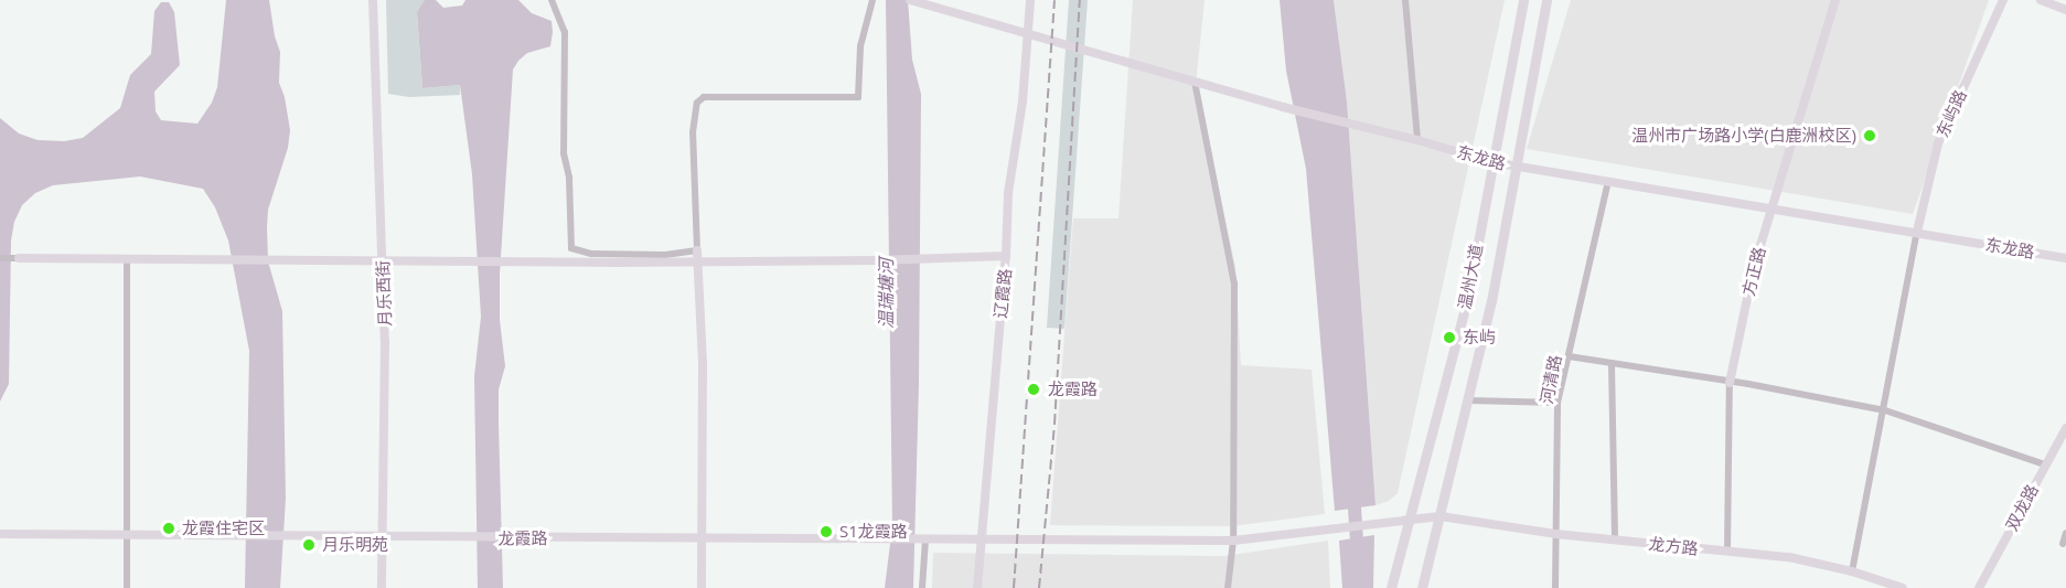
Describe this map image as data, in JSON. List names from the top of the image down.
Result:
{
  "streets": {
    "main road": ["温州大道"],
    "street": [
      "东屿路",
      "东龙路",
      "方正路",
      "月乐西街",
      "辽霞路",
      "河清路",
      "双龙路",
      "龙霞路",
      "龙方路"
    ]
  },
  "crossings": [
    ["东屿路", "东龙路"],
    ["东龙路", "方正路"],
    ["东龙路", "温州大道"],
    ["东龙路", "河清路"],
    ["方正路", "龙方路"],
    ["温州大道", "龙霞路"],
    ["温州大道", "龙方路"],
    ["月乐西街", "龙霞路"],
    ["辽霞路", "龙霞路"],
    ["河清路", "龙方路"],
    ["龙霞路", "龙方路"]
  ],
  "water": ["温瑞塘河"],
  "places": [
    "温州市广场路小学(白鹿洲校区)",
    "东屿",
    "龙霞路",
    "龙霞住宅区",
    "S1龙霞路",
    "月乐明苑"
  ]
}
